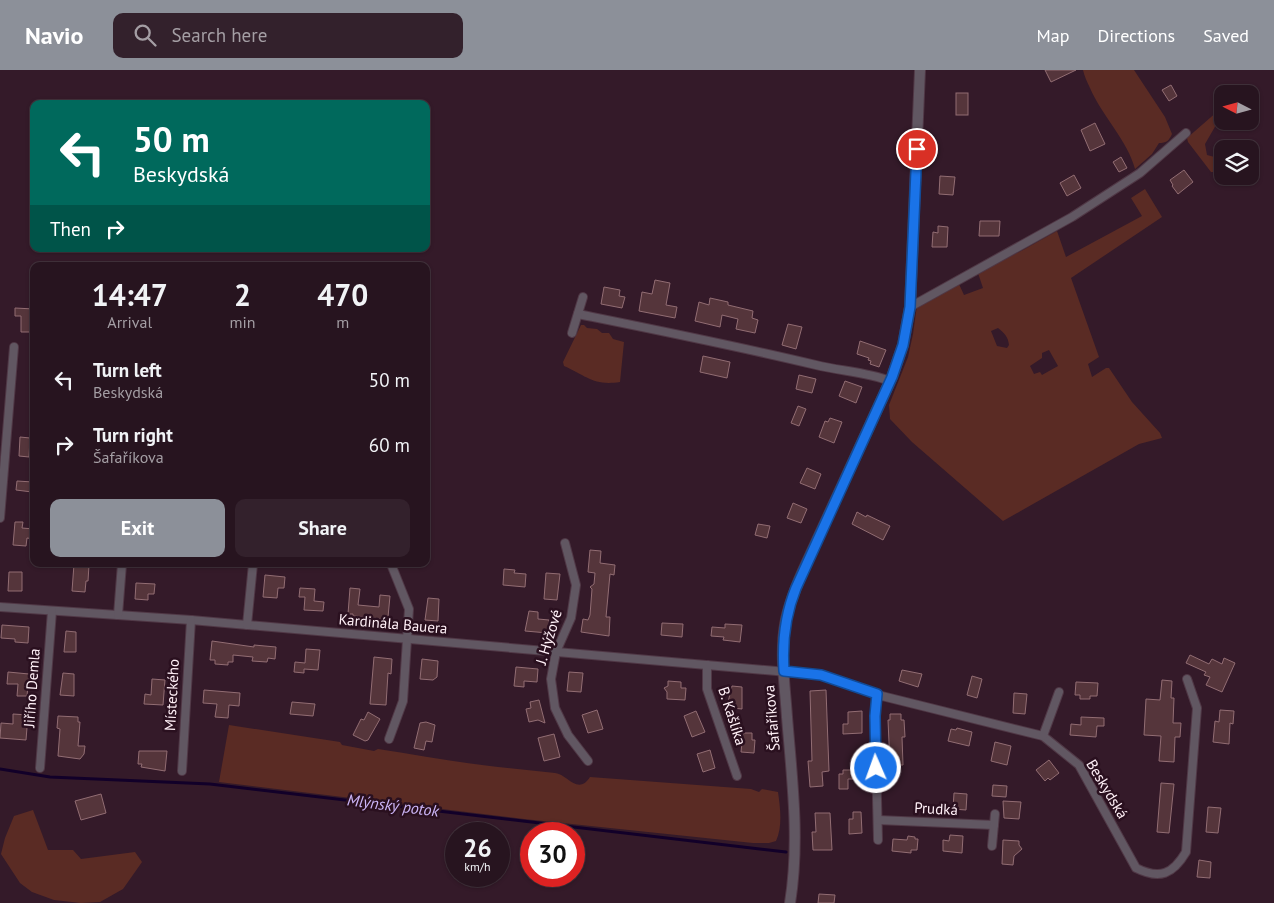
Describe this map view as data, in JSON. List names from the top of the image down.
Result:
{
  "streets": {
    "street": [
      "Kardinála Bauera",
      "J. Hýžové",
      "Jiřího Demla",
      "Místeckého",
      "B. Kašlíka",
      "Šafaříkova",
      "Beskydská",
      "Prudká"
    ]
  },
  "crossings": [
    ["Kardinála Bauera", "J. Hýžové"],
    ["Kardinála Bauera", "Jiřího Demla"],
    ["Kardinála Bauera", "Místeckého"],
    ["Kardinála Bauera", "B. Kašlíka"],
    ["Kardinála Bauera", "Šafaříkova"],
    ["Kardinála Bauera", "Beskydská"],
    ["Šafaříkova", "Beskydská"]
  ],
  "water": ["Mlýnský potok"],
  "north": "left",
  "page": {
    "header": "Navio",
    "search": "Search here",
    "nav": ["Map", "Directions", "Saved"],
    "turn": ["50 m", "Beskydská"],
    "then": "Then",
    "eta": [
      "14:47",
      "Arrival",
      "2",
      "min",
      "470",
      "m"
    ],
    "list": [
      {
        "name": "Turn left",
        "note": "Beskydská",
        "value": "50 m"
      },
      {
        "name": "Turn right",
        "note": "Šafaříkova",
        "value": "60 m"
      }
    ],
    "buttons": ["Exit", "Share"],
    "speed": "26 km/h",
    "limit": "30"
  }
}
